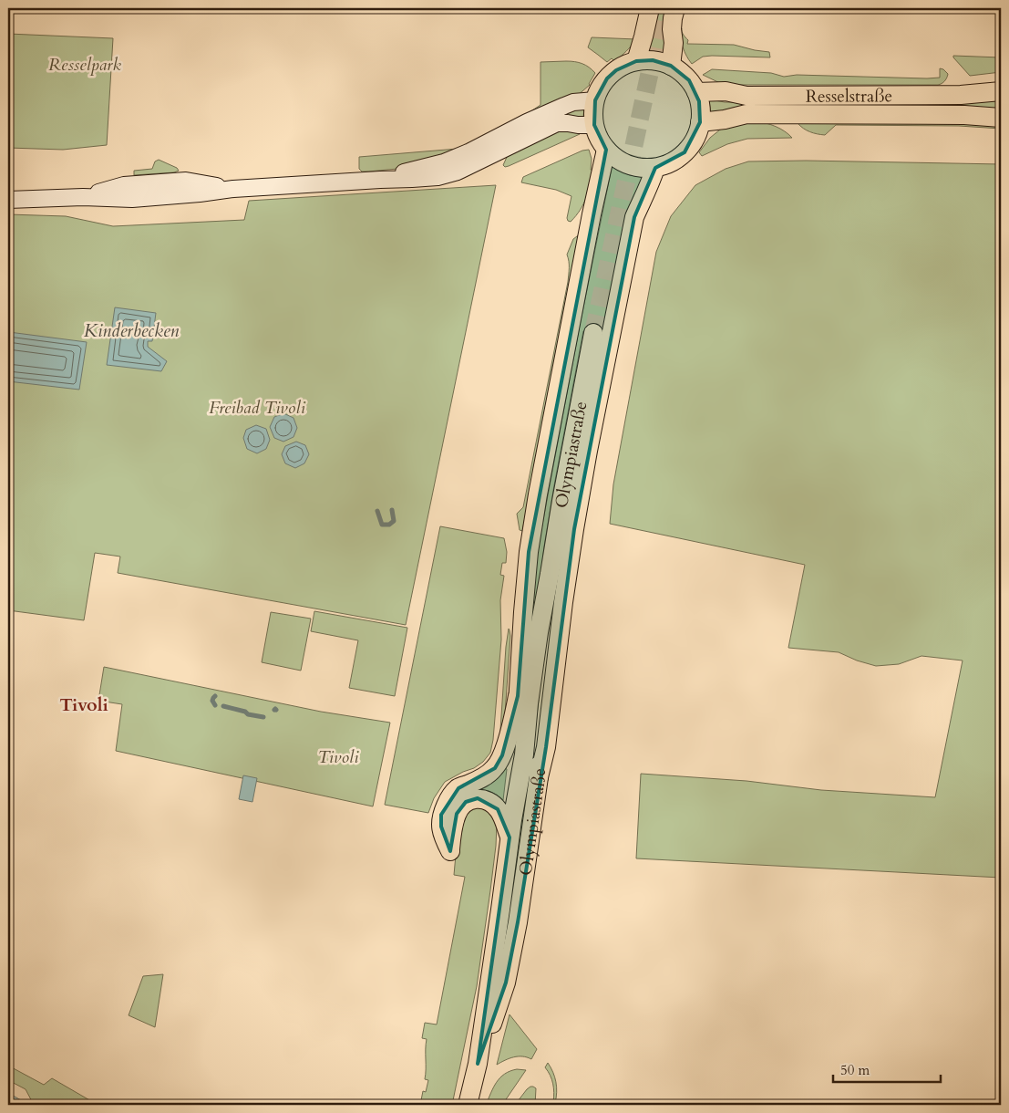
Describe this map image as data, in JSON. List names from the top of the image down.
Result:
{
  "streets": {
    "main road": ["Resselstraße", "Olympiastraße"]
  },
  "districts": ["Tivoli"],
  "water": ["Kinderbecken"],
  "parks": ["Resselpark", "Freibad Tivoli", "Tivoli"],
  "scale_bar": "50 m"
}
